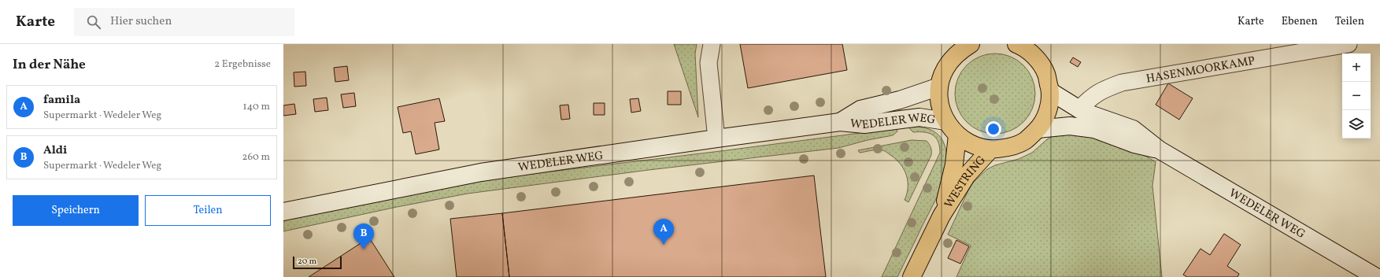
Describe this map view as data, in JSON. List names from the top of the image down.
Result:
{
  "streets": {
    "main road": ["WEDELER WEG", "WESTRING"],
    "street": ["HASENMOORKAMP"]
  },
  "crossings": [
    ["HASENMOORKAMP", "WEDELER WEG"]
  ],
  "scale_bar": "20 m",
  "page": {
    "header": "Karte",
    "search": "Hier suchen",
    "nav": ["Karte", "Ebenen", "Teilen"],
    "heading": ["In der Nähe", "2 Ergebnisse"],
    "map_buttons": ["+", "−"],
    "list": [
      {
        "mark": "A",
        "name": "famila",
        "note": "Supermarkt · Wedeler Weg",
        "value": "140 m"
      },
      {
        "mark": "B",
        "name": "Aldi",
        "note": "Supermarkt · Wedeler Weg",
        "value": "260 m"
      }
    ],
    "buttons": ["Speichern", "Teilen"],
    "pins": ["A", "B"],
    "scale": "20 m"
  }
}
